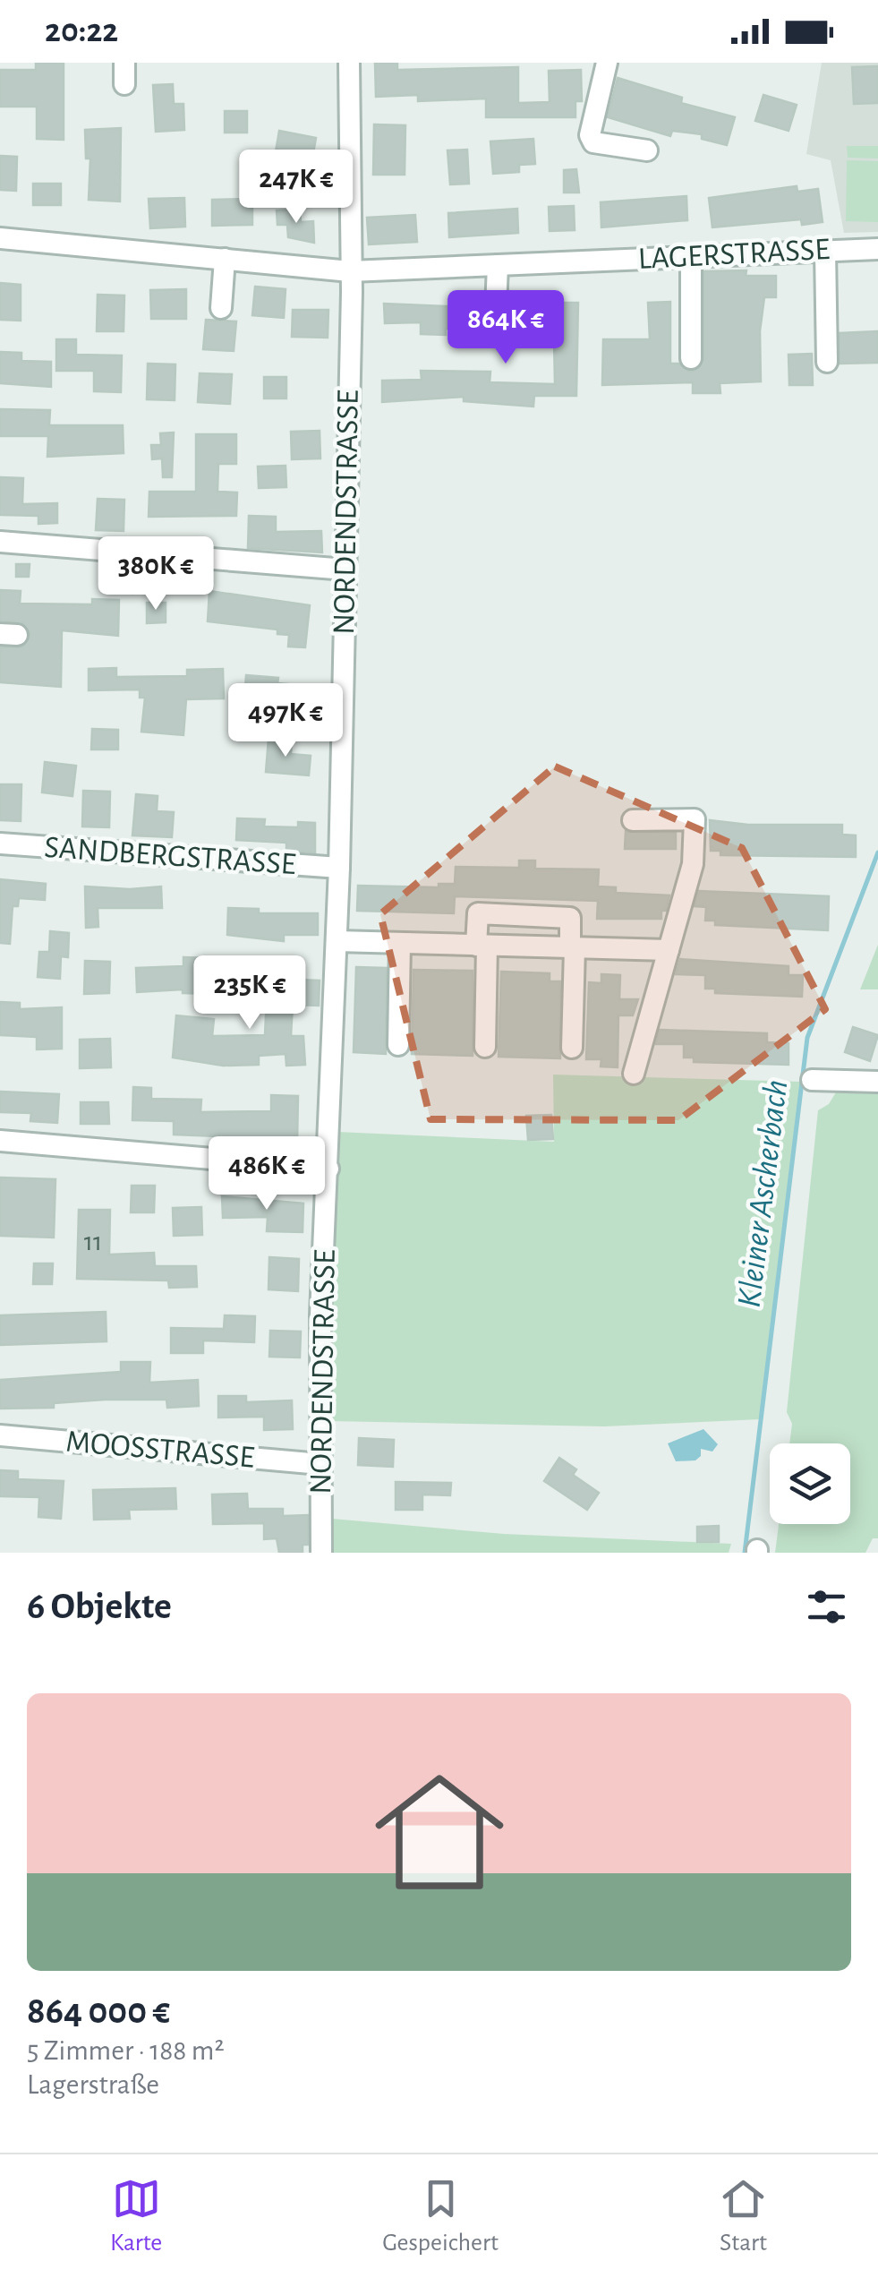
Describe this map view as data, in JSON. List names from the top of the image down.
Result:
{
  "streets": {
    "street": [
      "LAGERSTRASSE",
      "NORDENDSTRASSE",
      "SANDBERGSTRASSE",
      "MOOSSTRASSE"
    ]
  },
  "crossings": [
    ["LAGERSTRASSE", "NORDENDSTRASSE"],
    ["NORDENDSTRASSE", "SANDBERGSTRASSE"],
    ["NORDENDSTRASSE", "MOOSSTRASSE"]
  ],
  "water": ["Kleiner Ascherbach"],
  "house_numbers": ["11"],
  "page": {
    "status": "20:22",
    "price": [
      "247K €",
      "864K €",
      "380K €",
      "497K €",
      "235K €",
      "486K €"
    ],
    "heading": "6 Objekte",
    "list": [
      {
        "name": "864 000 €",
        "note": "5 Zimmer · 188 m² · Lagerstraße"
      }
    ],
    "tabs": ["Karte", "Gespeichert", "Start"]
  }
}
